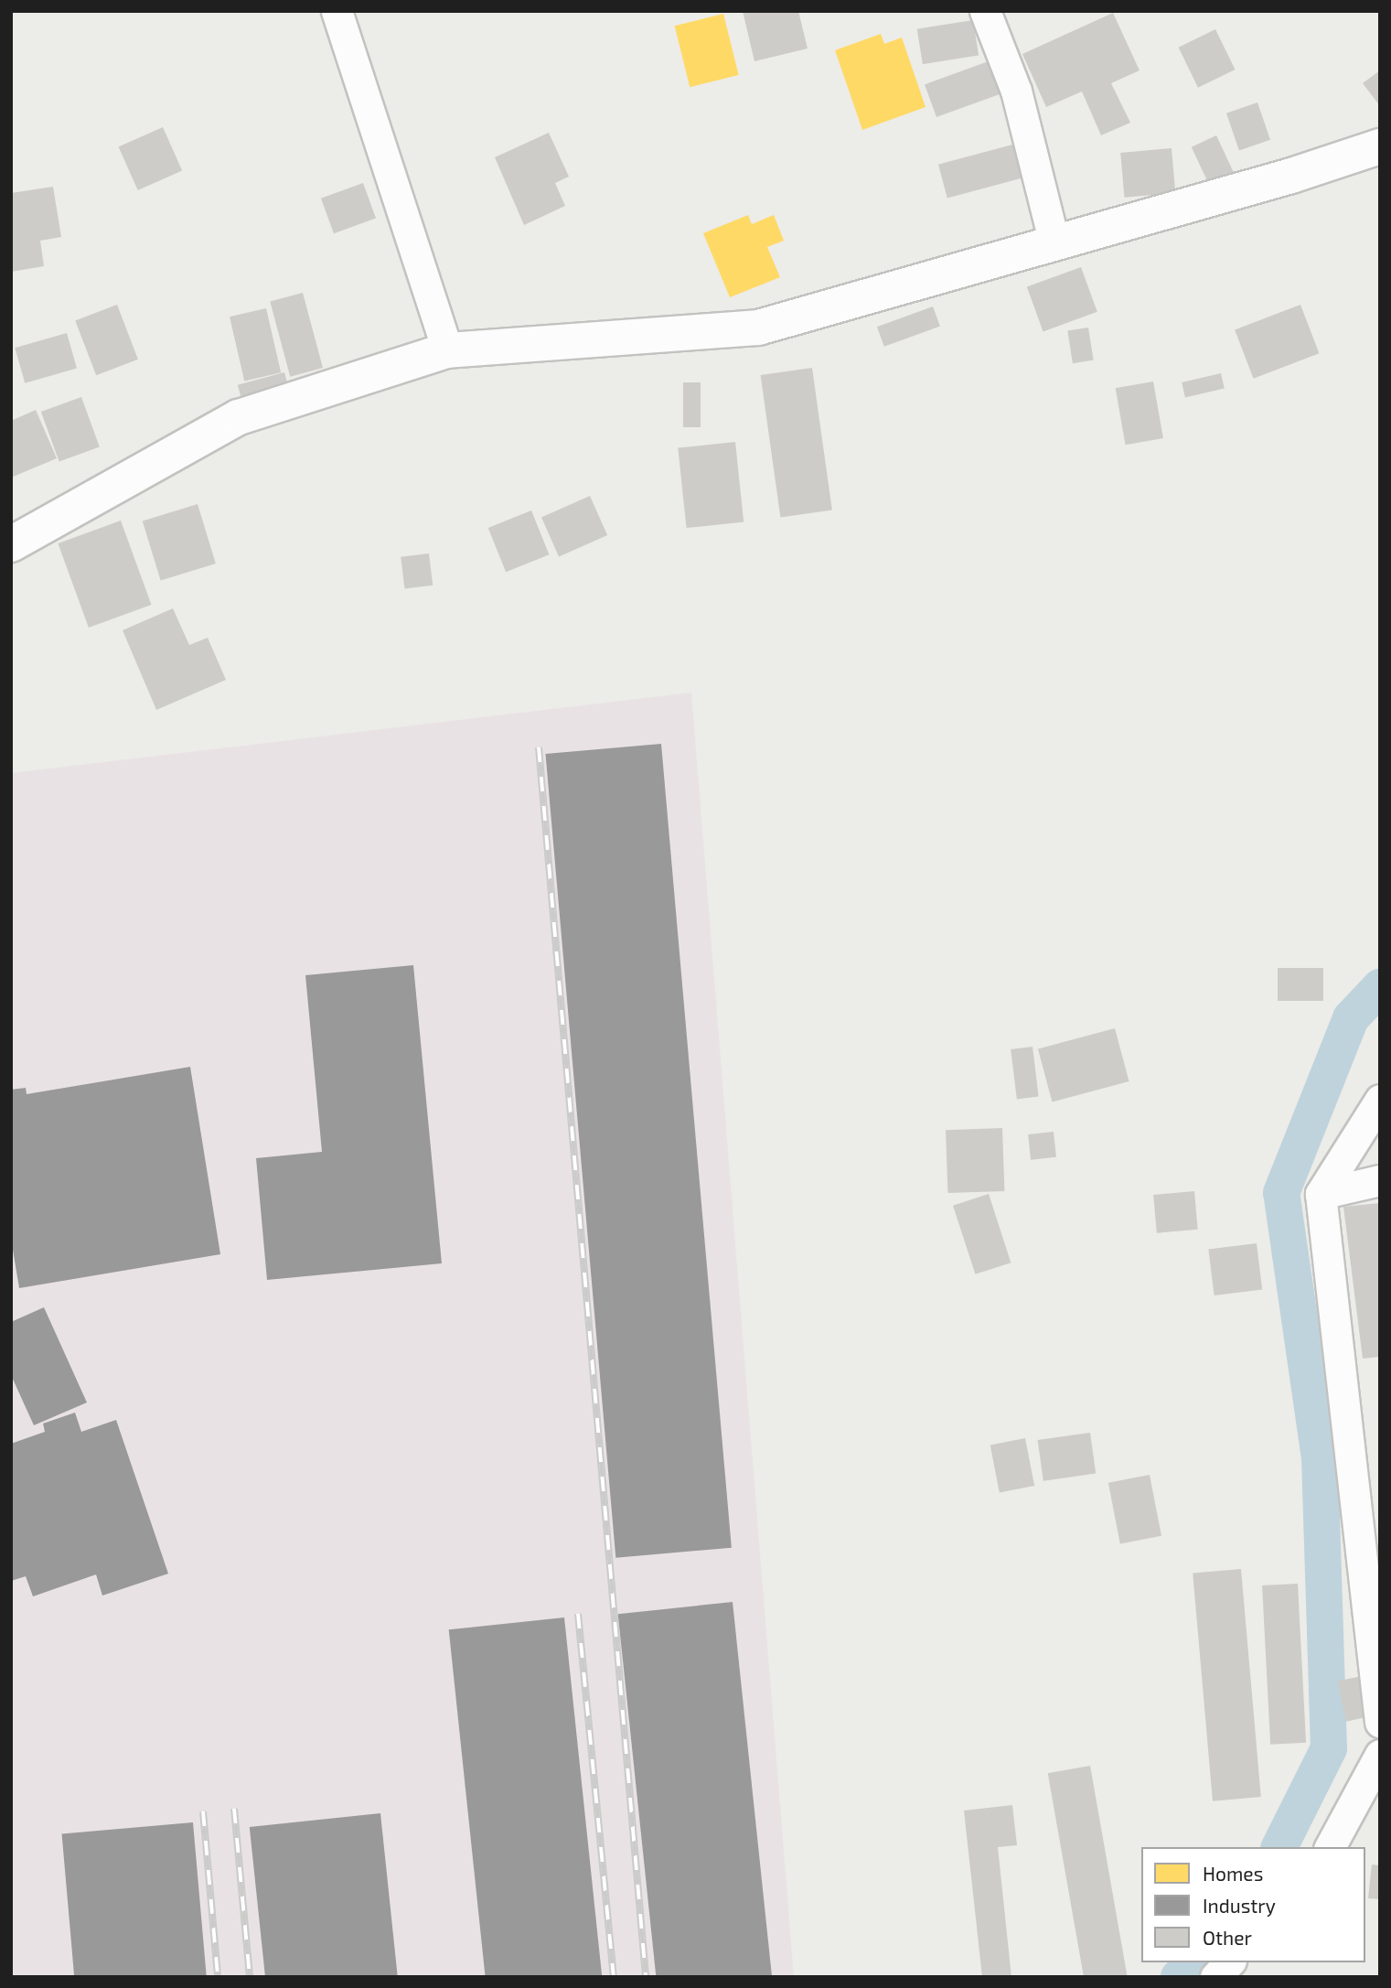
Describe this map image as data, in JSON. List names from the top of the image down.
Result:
{
  "legend": ["Homes", "Industry", "Other"]
}
